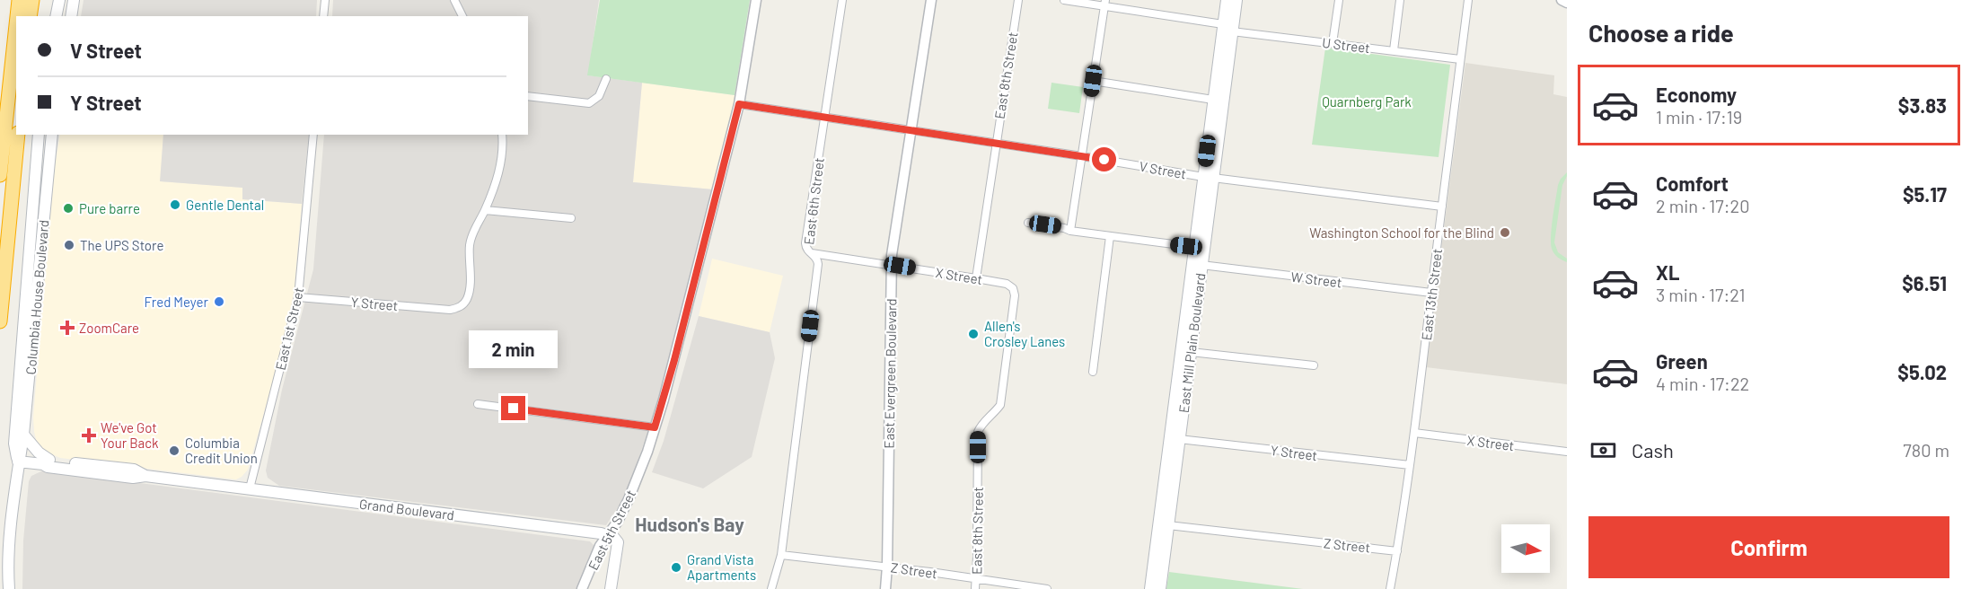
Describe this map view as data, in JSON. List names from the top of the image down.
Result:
{
  "streets": {
    "main road": ["Columbia House Boulevard", "East Mill Plain Boulevard", "Grand Boulevard"],
    "street": [
      "U Street",
      "East 8th Street",
      "V Street",
      "East 6th Street",
      "X Street",
      "W Street",
      "East 13th Street",
      "Y Street",
      "East 1st Street",
      "East Evergreen Boulevard",
      "East 5th Street",
      "Z Street"
    ]
  },
  "crossings": [
    ["U Street", "East 13th Street"],
    ["U Street", "East Mill Plain Boulevard"],
    ["East 8th Street", "V Street"],
    ["East 8th Street", "X Street"],
    ["East 8th Street", "Z Street"],
    ["V Street", "East 6th Street"],
    ["V Street", "East 13th Street"],
    ["V Street", "East Mill Plain Boulevard"],
    ["V Street", "East Evergreen Boulevard"],
    ["V Street", "East 5th Street"],
    ["East 6th Street", "X Street"],
    ["East 6th Street", "Z Street"],
    ["X Street", "East 13th Street"],
    ["X Street", "East Evergreen Boulevard"],
    ["W Street", "East 13th Street"],
    ["W Street", "East Mill Plain Boulevard"],
    ["East 13th Street", "Y Street"],
    ["East 13th Street", "Z Street"],
    ["Columbia House Boulevard", "Grand Boulevard"],
    ["Y Street", "East 1st Street"],
    ["Y Street", "East Mill Plain Boulevard"],
    ["East 1st Street", "Grand Boulevard"],
    ["East Mill Plain Boulevard", "Z Street"],
    ["East Evergreen Boulevard", "Z Street"],
    ["Grand Boulevard", "East 5th Street"]
  ],
  "districts": ["Hudson's Bay"],
  "parks": ["Quarnberg Park"],
  "places": {
    "other": [
      "Gentle Dental",
      "Pure barre",
      "Washington School for the Blind",
      "The UPS Store",
      "Fred Meyer",
      "Allen's Crosley Lanes",
      "Columbia Credit Union",
      "Grand Vista Apartments"
    ],
    "health": ["ZoomCare", "We've Got Your Back"]
  },
  "north": "right",
  "page": {
    "heading": "Choose a ride",
    "banner": ["V Street", "Y Street"],
    "list": [
      {
        "name": "Economy",
        "note": "1 min · 17:19",
        "value": "$3.83"
      },
      {
        "name": "Comfort",
        "note": "2 min · 17:20",
        "value": "$5.17"
      },
      {
        "name": "XL",
        "note": "3 min · 17:21",
        "value": "$6.51"
      },
      {
        "name": "Green",
        "note": "4 min · 17:22",
        "value": "$5.02"
      }
    ],
    "bubble": "2 min",
    "pay": ["Cash", "780 m"],
    "buttons": "Confirm"
  }
}
